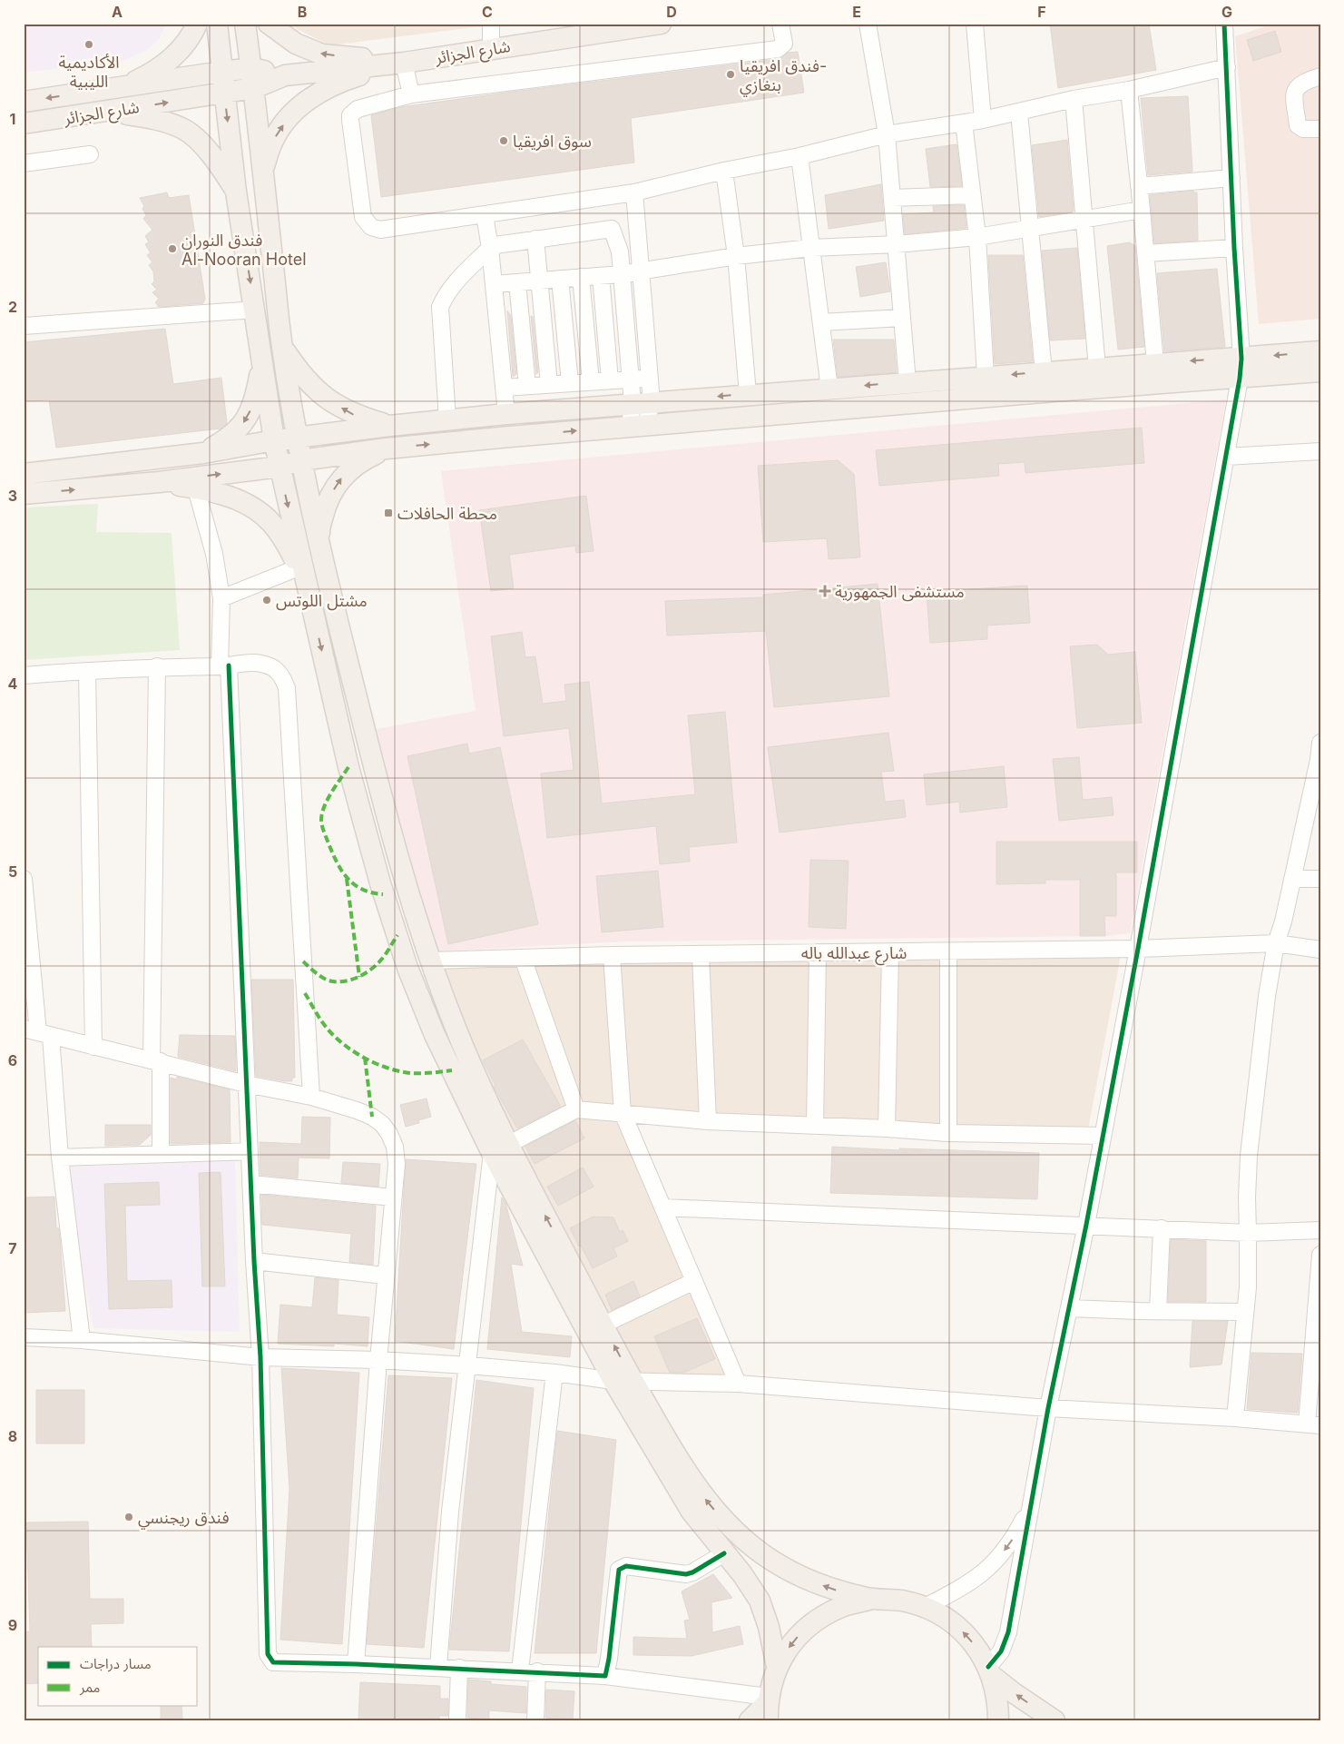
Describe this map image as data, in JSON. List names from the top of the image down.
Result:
{
  "streets": {
    "main road": ["شارع الجزائر"],
    "street": ["شارع عبدالله باله"]
  },
  "places": {
    "other": [
      "الأكاديمية الليبية",
      "فندق افريقيا- بنغازي",
      "سوق افريقيا",
      "فندق النوران Al-Nooran Hotel",
      "مشتل اللوتس",
      "فندق ريجنسي"
    ],
    "transit": ["محطة الحافلات"],
    "health": ["مستشفى الجمهورية"]
  },
  "legend": ["مسار دراجات", "ممر"],
  "grid": {
    "columns": [
      "A",
      "B",
      "C",
      "D",
      "E",
      "F",
      "G"
    ],
    "rows": [
      "1",
      "2",
      "3",
      "4",
      "5",
      "6",
      "7",
      "8",
      "9"
    ]
  }
}
